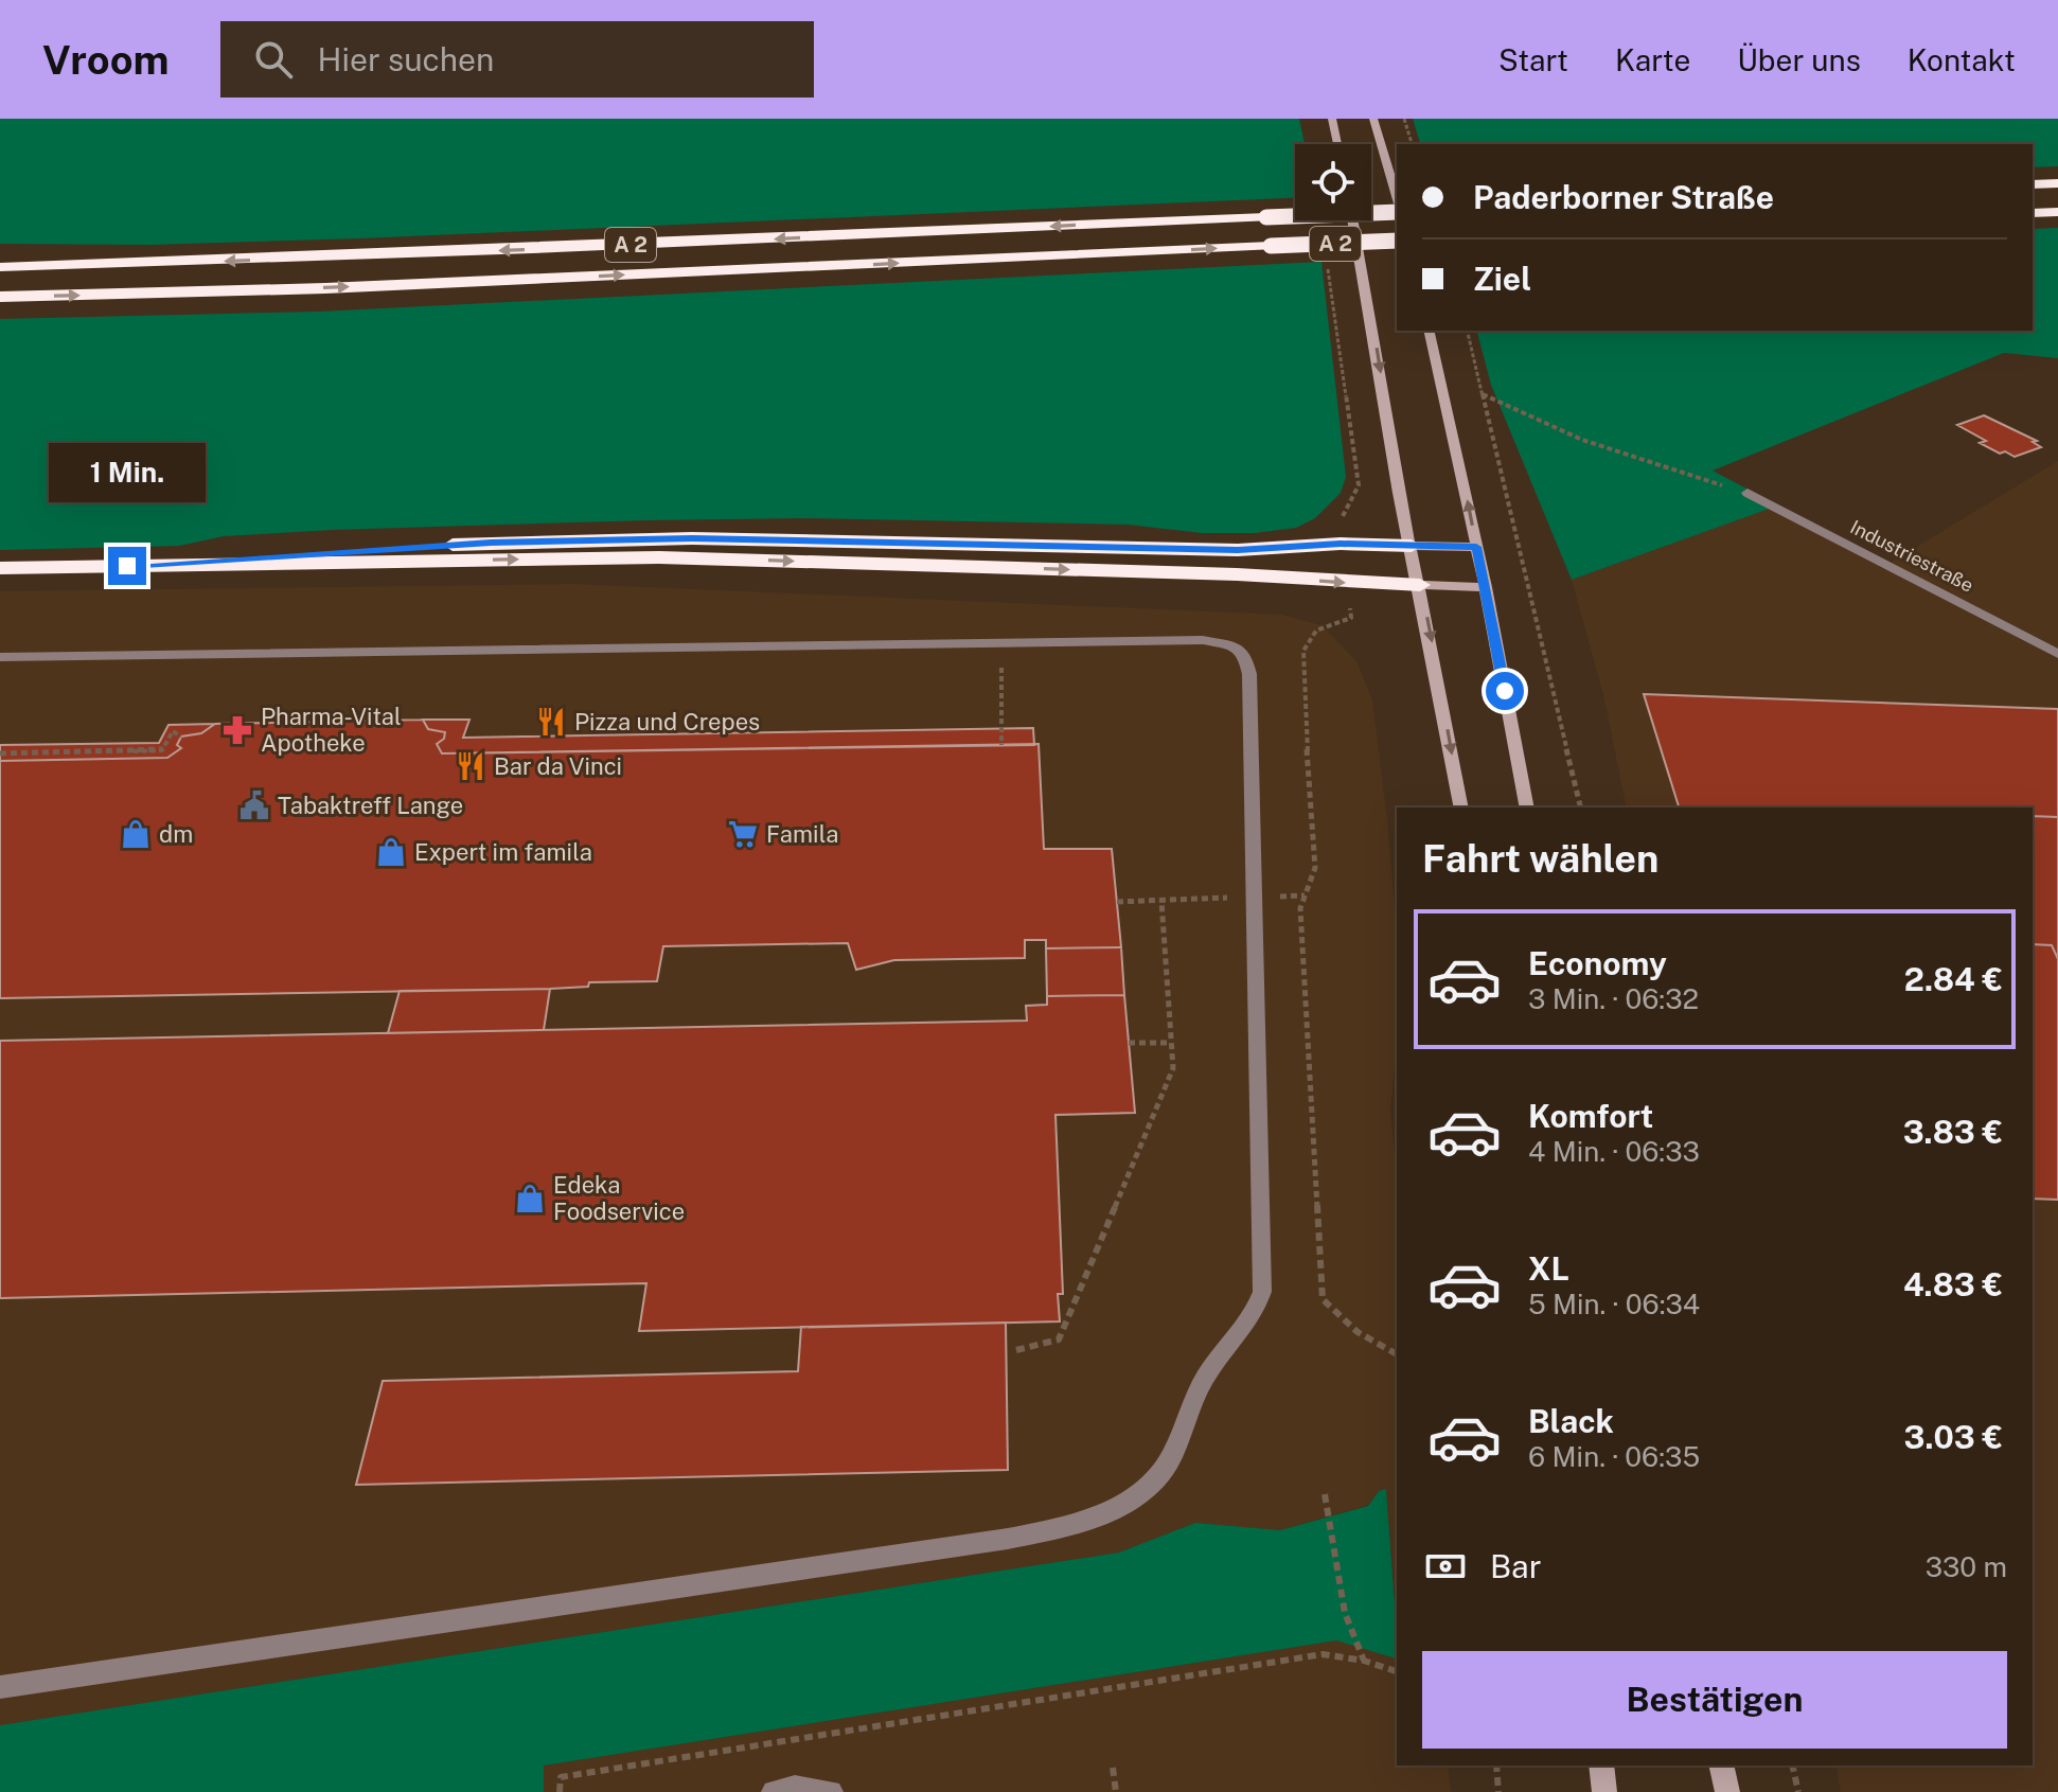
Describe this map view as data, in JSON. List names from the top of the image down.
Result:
{
  "streets": {
    "highway": ["A 2"],
    "lane": ["Industriestraße"]
  },
  "places": {
    "restaurant": ["Pizza und Crepes", "Bar da Vinci"],
    "pharmacy": ["Pharma-Vital Apotheke"],
    "public building": ["Tabaktreff Lange"],
    "shop": ["dm", "Expert im famila", "Edeka Foodservice"],
    "supermarket": ["Famila"]
  },
  "page": {
    "header": "Vroom",
    "search": "Hier suchen",
    "nav": [
      "Start",
      "Karte",
      "Über uns",
      "Kontakt"
    ],
    "banner": ["Paderborner Straße", "Ziel"],
    "bubble": "1 Min.",
    "heading": "Fahrt wählen",
    "list": [
      {
        "name": "Economy",
        "note": "3 Min. · 06:32",
        "value": "2.84 €"
      },
      {
        "name": "Komfort",
        "note": "4 Min. · 06:33",
        "value": "3.83 €"
      },
      {
        "name": "XL",
        "note": "5 Min. · 06:34",
        "value": "4.83 €"
      },
      {
        "name": "Black",
        "note": "6 Min. · 06:35",
        "value": "3.03 €"
      }
    ],
    "pay": ["Bar", "330 m"],
    "buttons": "Bestätigen"
  }
}
